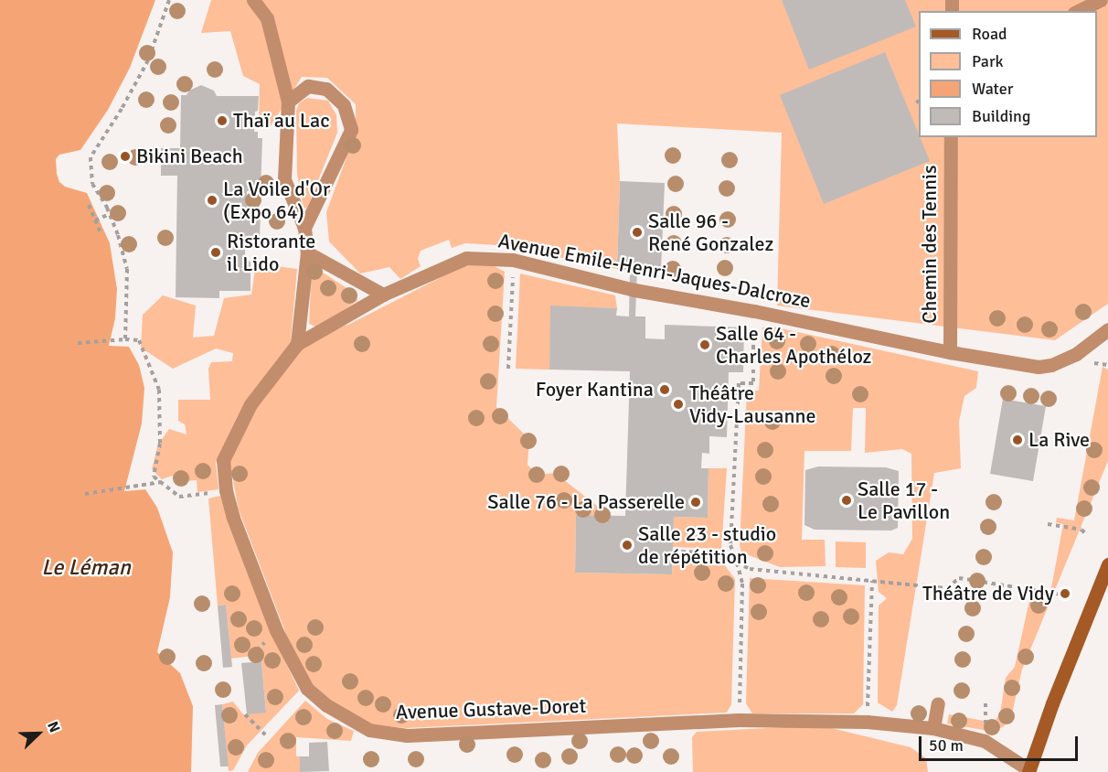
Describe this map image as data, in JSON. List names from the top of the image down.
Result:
{
  "streets": {
    "street": ["Chemin des Tennis", "Avenue Emile-Henri-Jaques-Dalcroze", "Avenue Gustave-Doret"]
  },
  "crossings": [
    ["Chemin des Tennis", "Avenue Emile-Henri-Jaques-Dalcroze"],
    ["Avenue Emile-Henri-Jaques-Dalcroze", "Avenue Gustave-Doret"]
  ],
  "water": ["Le Léman"],
  "places": [
    "Thaï au Lac",
    "Bikini Beach",
    "La Voile d'Or (Expo 64)",
    "Salle 96 - René Gonzalez",
    "Ristorante il Lido",
    "Salle 64 - Charles Apothéloz",
    "Foyer Kantina",
    "Théâtre Vidy-Lausanne",
    "La Rive",
    "Salle 17 - Le Pavillon",
    "Salle 76 - La Passerelle",
    "Salle 23 - studio de répétition",
    "Théâtre de Vidy"
  ],
  "legend": [
    "Road",
    "Park",
    "Water",
    "Building"
  ],
  "scale_bar": "50 m",
  "north": "top right"
}
